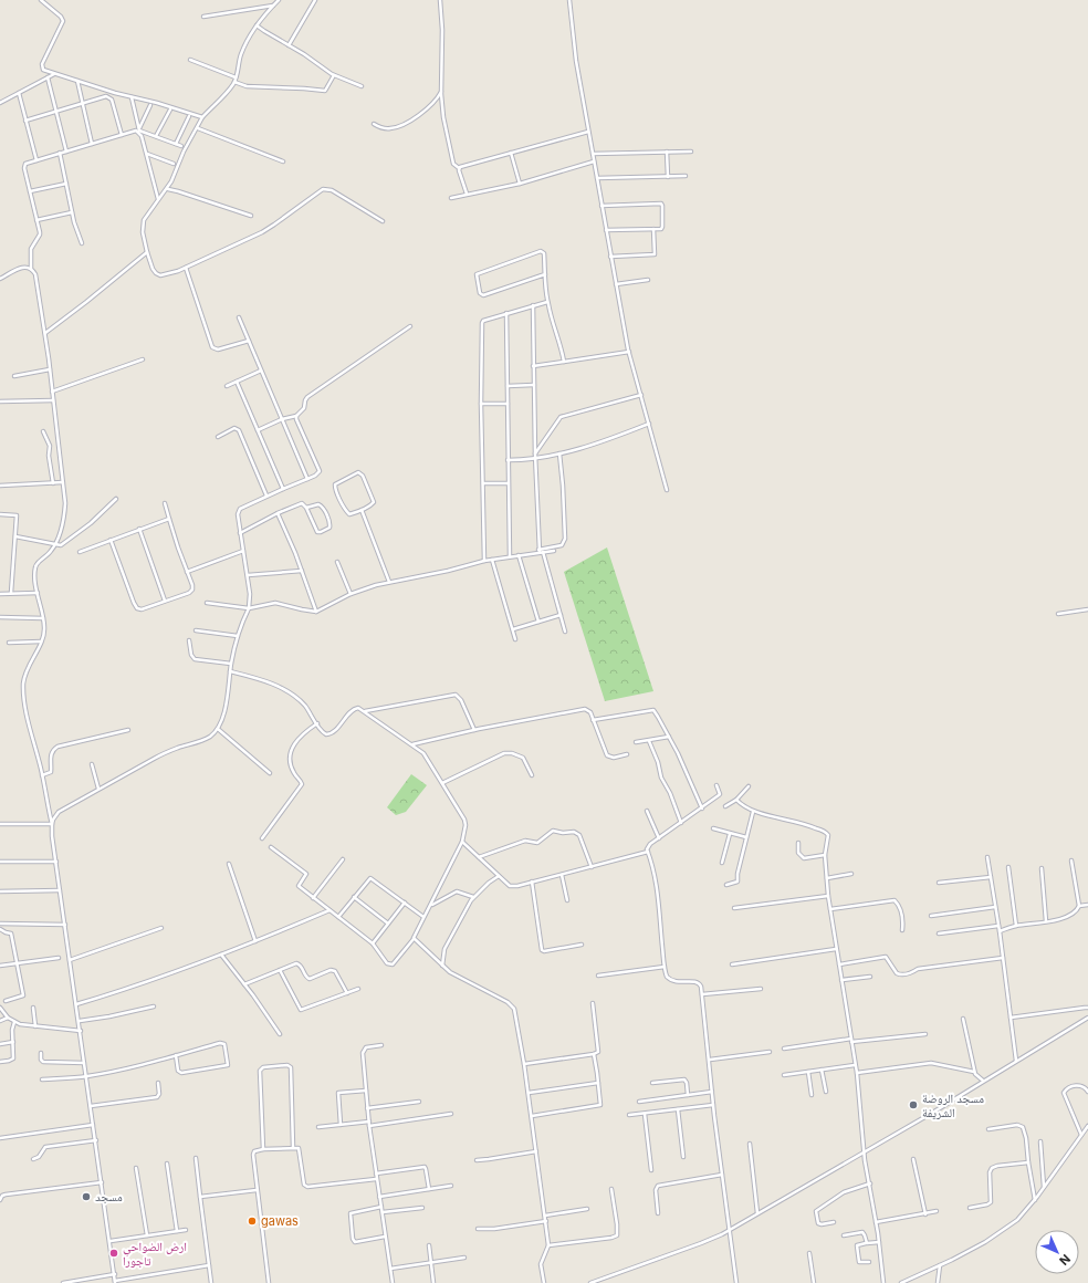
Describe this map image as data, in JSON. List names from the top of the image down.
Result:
{
  "places": [
    "مسجد الروضة الشريفة",
    "مسجد",
    "gawas",
    "ارض الضواحي تاجورا"
  ],
  "north": "bottom right"
}
